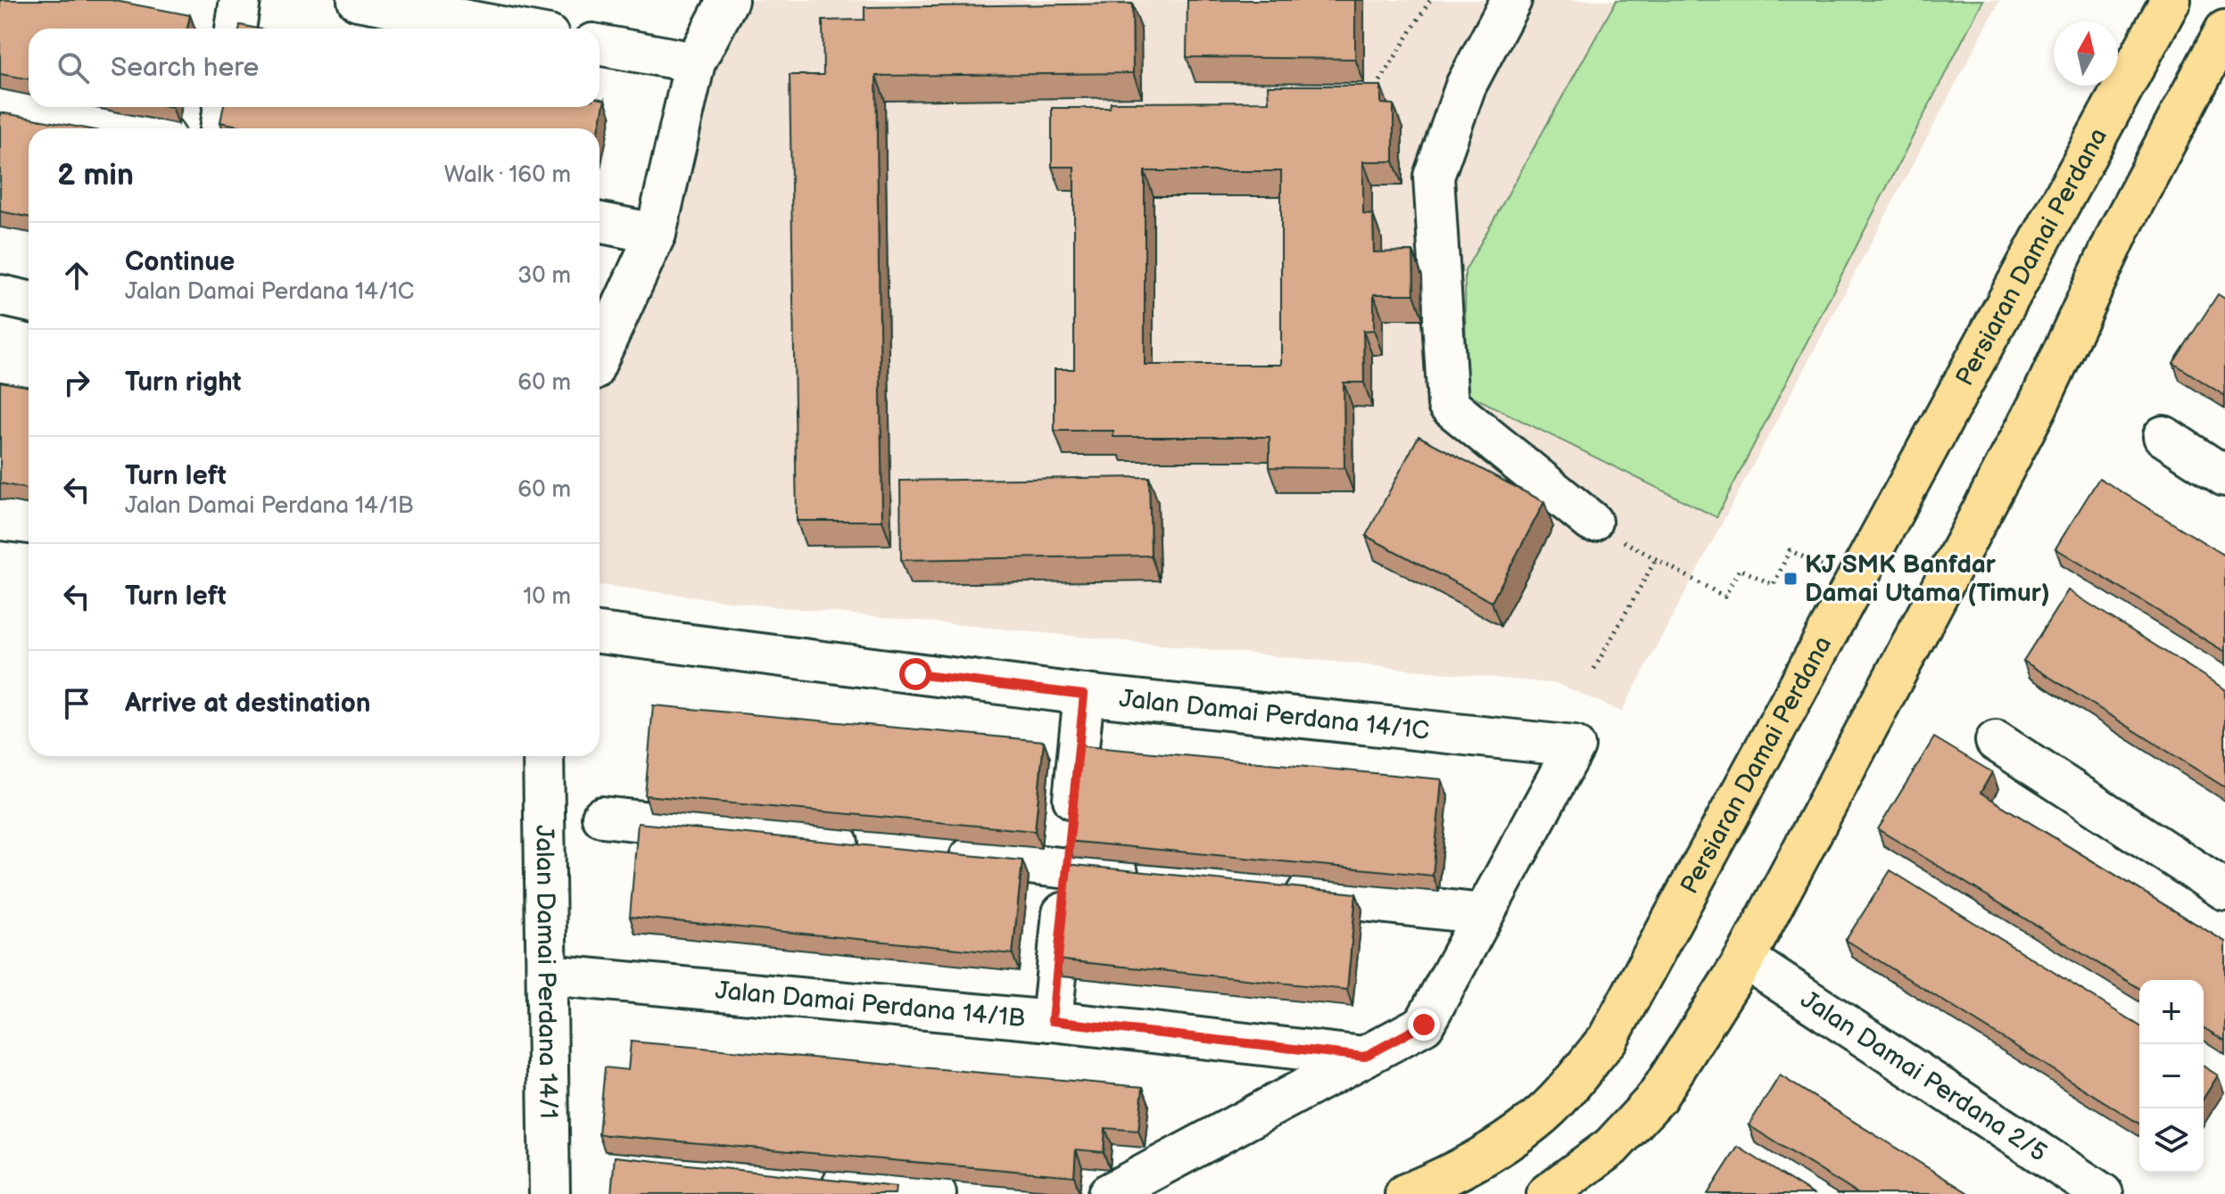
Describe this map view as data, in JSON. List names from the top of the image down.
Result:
{
  "streets": {
    "main road": ["Persiaran Damai Perdana"],
    "street": [
      "Jalan Damai Perdana 14/1C",
      "Jalan Damai Perdana 14/1",
      "Jalan Damai Perdana 14/1B",
      "Jalan Damai Perdana 2/5"
    ]
  },
  "crossings": [
    ["Jalan Damai Perdana 14/1", "Jalan Damai Perdana 14/1B"]
  ],
  "places": {
    "transit": ["KJ SMK Banfdar Damai Utama (Timur)"]
  },
  "north": "top",
  "page": {
    "search": "Search here",
    "heading": ["2 min", "Walk · 160 m"],
    "list": [
      ["Continue", "Jalan Damai Perdana 14/1C", "30 m"],
      ["Turn right", "60 m"],
      ["Turn left", "Jalan Damai Perdana 14/1B", "60 m"],
      ["Turn left", "10 m"],
      "Arrive at destination"
    ],
    "map_buttons": ["+", "−"]
  }
}
